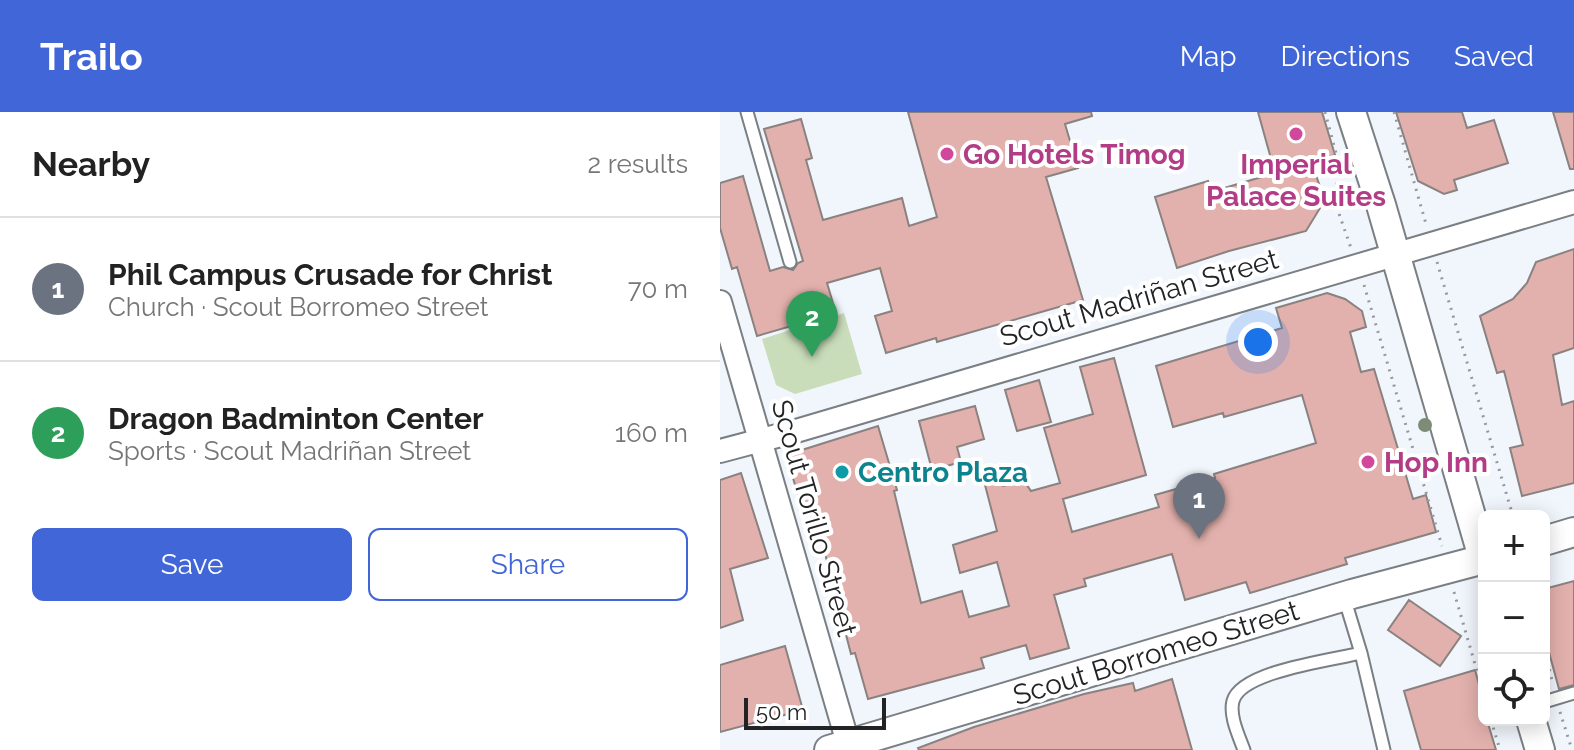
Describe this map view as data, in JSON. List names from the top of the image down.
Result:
{
  "streets": {
    "street": ["Scout Madriñan Street", "Scout Torillo Street", "Scout Borromeo Street"]
  },
  "crossings": [
    ["Scout Madriñan Street", "Scout Torillo Street"],
    ["Scout Torillo Street", "Scout Borromeo Street"]
  ],
  "places": [
    "Imperial Palace Suites",
    "Go Hotels Timog",
    "Hop Inn",
    "Centro Plaza"
  ],
  "scale_bar": "50 m",
  "page": {
    "header": "Trailo",
    "nav": ["Map", "Directions", "Saved"],
    "heading": ["Nearby", "2 results"],
    "list": [
      {
        "mark": "1",
        "name": "Phil Campus Crusade for Christ",
        "note": "Church · Scout Borromeo Street",
        "value": "70 m"
      },
      {
        "mark": "2",
        "name": "Dragon Badminton Center",
        "note": "Sports · Scout Madriñan Street",
        "value": "160 m"
      }
    ],
    "pins": ["2", "1"],
    "buttons": ["Save", "Share"],
    "map_buttons": ["+", "−"],
    "scale": "50 m"
  }
}
